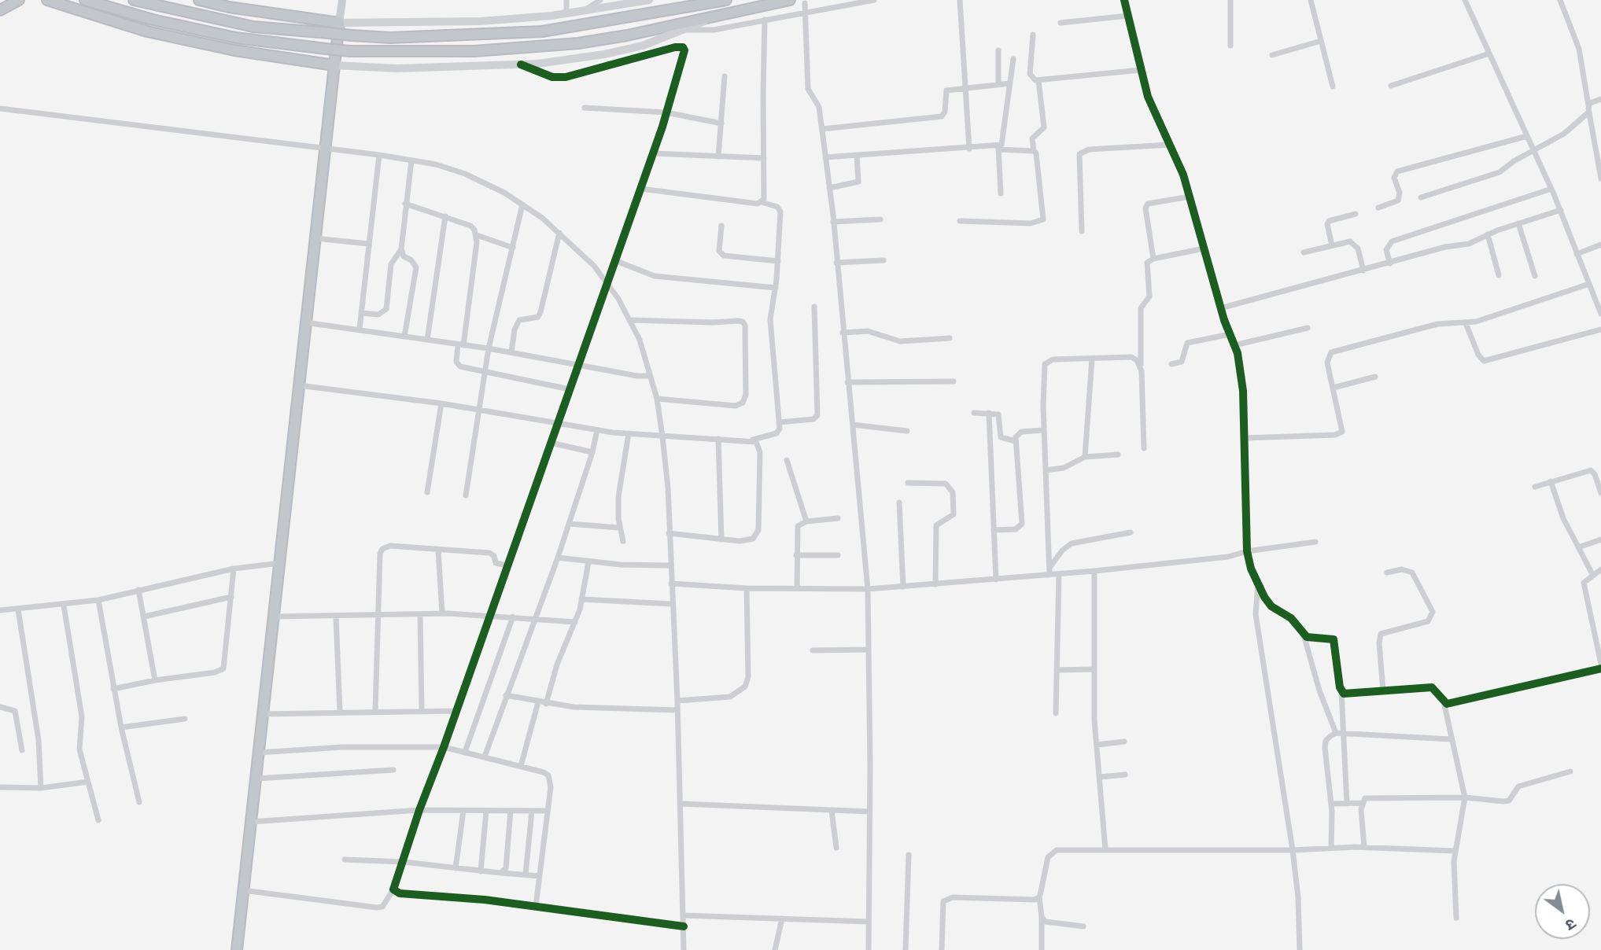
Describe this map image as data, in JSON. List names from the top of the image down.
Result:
{
  "north": "bottom right"
}
